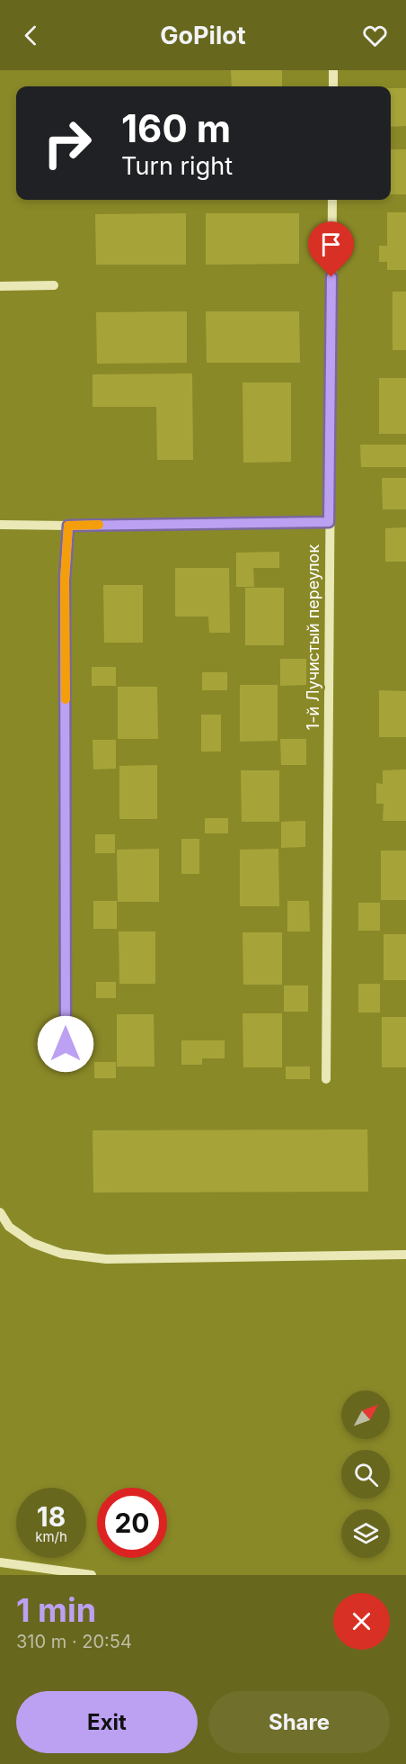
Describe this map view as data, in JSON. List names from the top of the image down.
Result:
{
  "streets": {
    "street": ["1-й Лучистый переулок"]
  },
  "north": "top right",
  "page": {
    "header": "GoPilot",
    "turn": ["160 m", "Turn right"],
    "speed": "18 km/h",
    "limit": "20",
    "heading": ["1 min", "310 m · 20:54"],
    "buttons": ["Exit", "Share"]
  }
}
